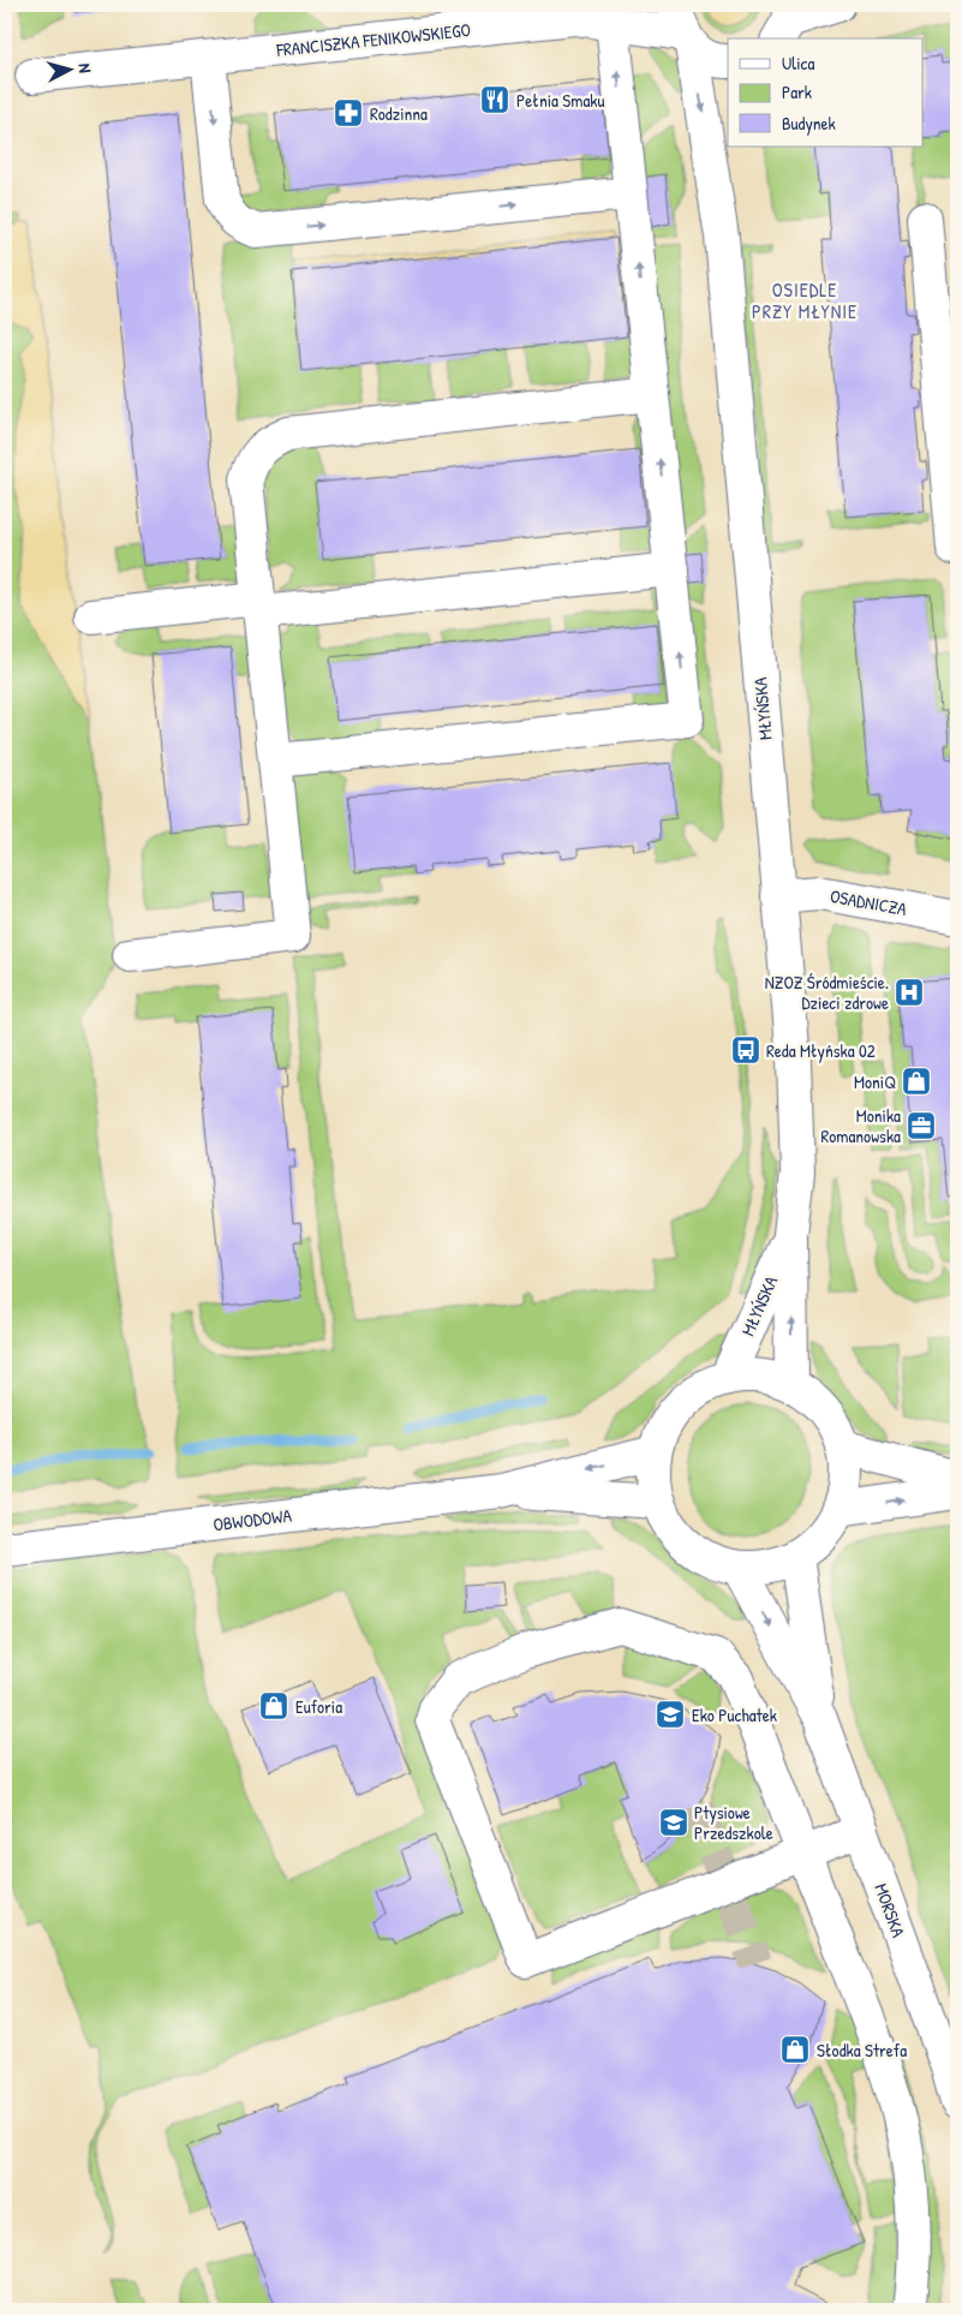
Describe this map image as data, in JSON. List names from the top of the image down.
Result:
{
  "streets": {
    "street": [
      "FRANCISZKA FENIKOWSKIEGO",
      "MŁYŃSKA",
      "OSADNICZA",
      "OBWODOWA",
      "MORSKA"
    ]
  },
  "crossings": [
    ["FRANCISZKA FENIKOWSKIEGO", "MŁYŃSKA"],
    ["MŁYŃSKA", "OSADNICZA"],
    ["MŁYŃSKA", "OBWODOWA"],
    ["MŁYŃSKA", "MORSKA"],
    ["OBWODOWA", "MORSKA"]
  ],
  "districts": ["OSIEDLE PRZY MŁYNIE"],
  "places": {
    "restaurant": ["Pełnia Smaku"],
    "pharmacy": ["Rodzinna"],
    "hospital": ["NZOZ Śródmieście. Dzieci zdrowe"],
    "bus stop": ["Reda Młyńska 02"],
    "shop": ["MoniQ", "Euforia", "Słodka Strefa"],
    "office": ["Monika Romanowska"],
    "school or university": ["Eko Puchatek", "Ptysiowe Przedszkole"]
  },
  "legend": ["Ulica", "Park", "Budynek"],
  "north": "right"
}
